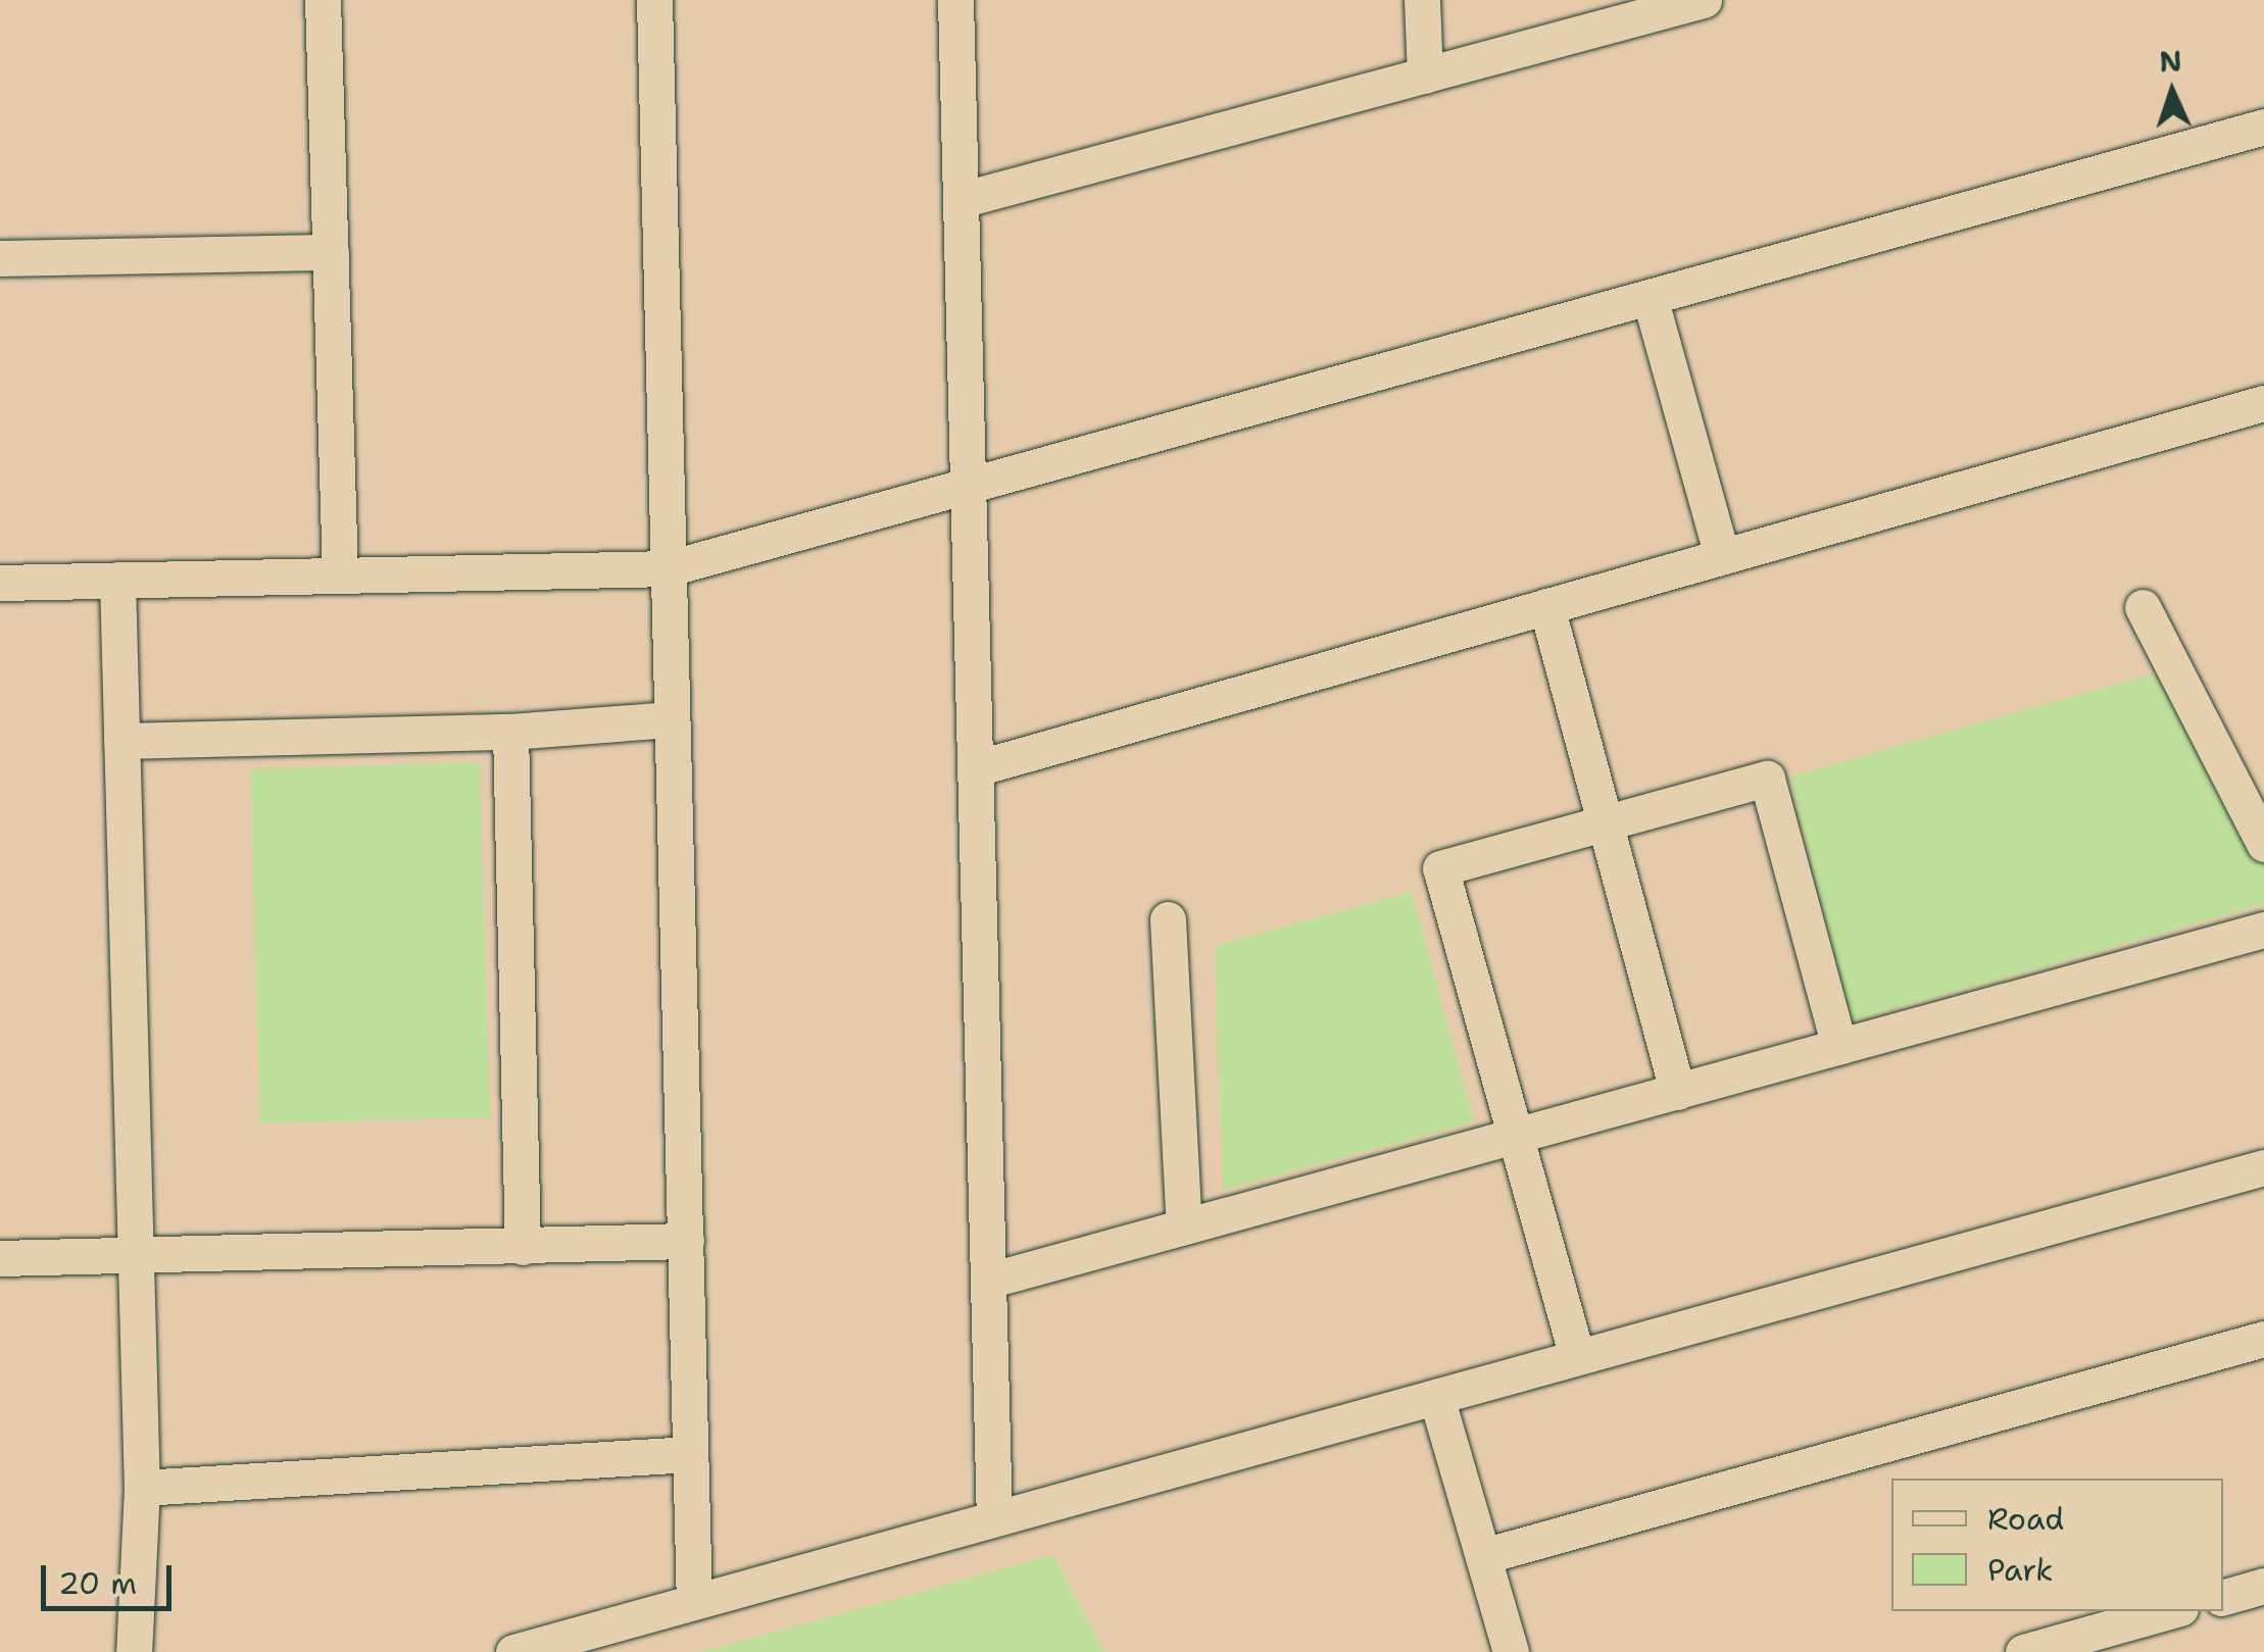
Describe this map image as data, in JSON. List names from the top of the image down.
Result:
{
  "legend": ["Road", "Park"],
  "scale_bar": "20 m",
  "north": "top"
}
